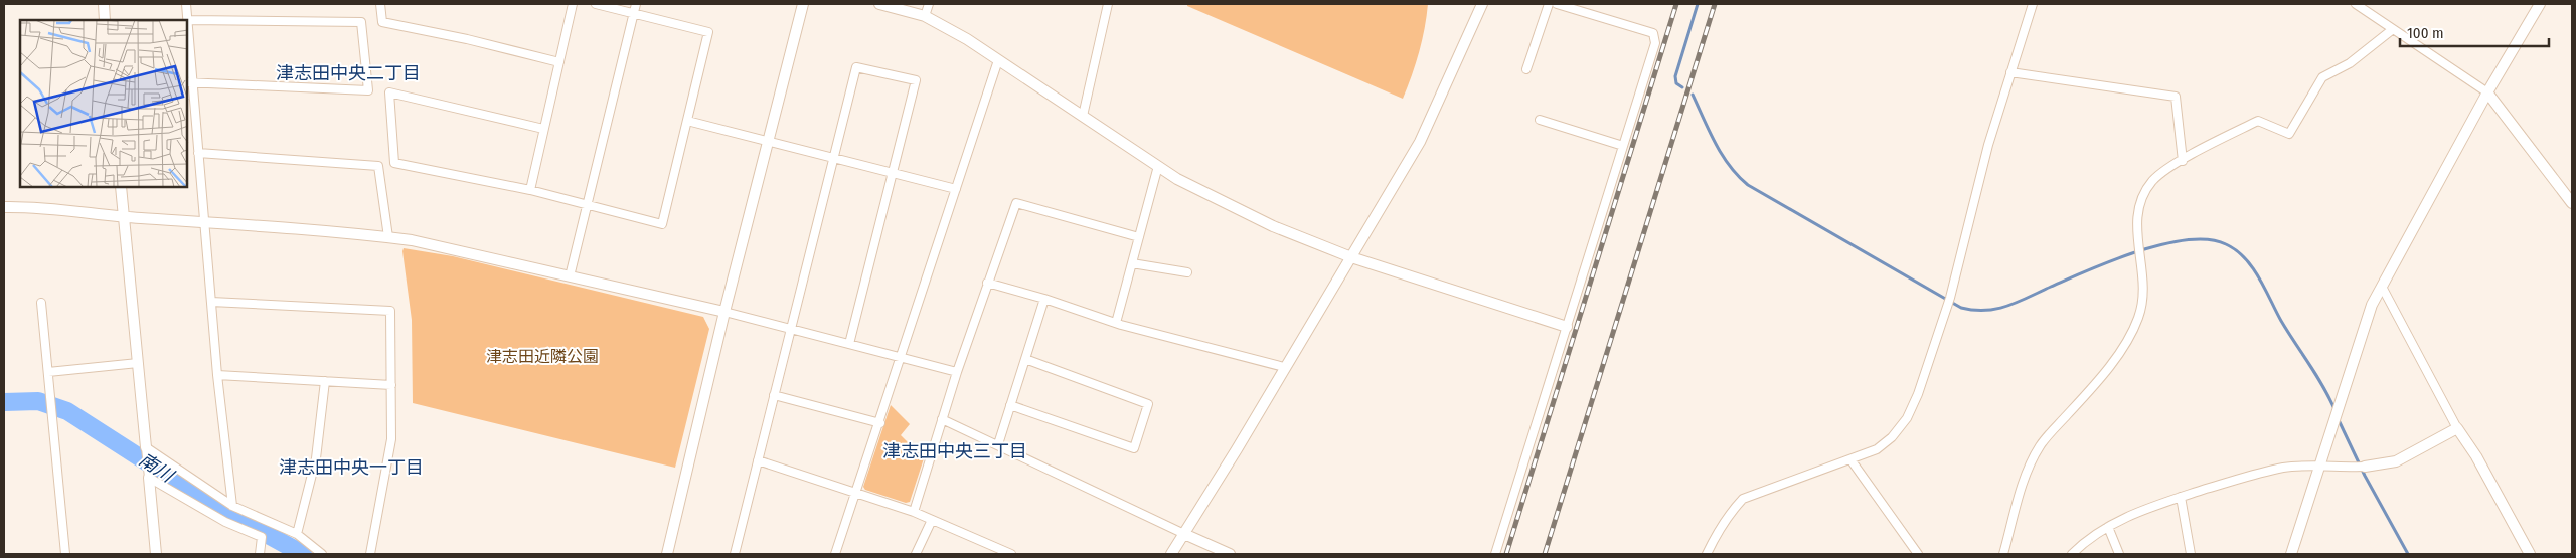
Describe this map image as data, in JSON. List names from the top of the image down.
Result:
{
  "districts": ["津志田中央二丁目", "津志田中央三丁目", "津志田中央一丁目"],
  "water": ["南川"],
  "parks": ["津志田近隣公園"],
  "scale_bar": "100 m"
}
